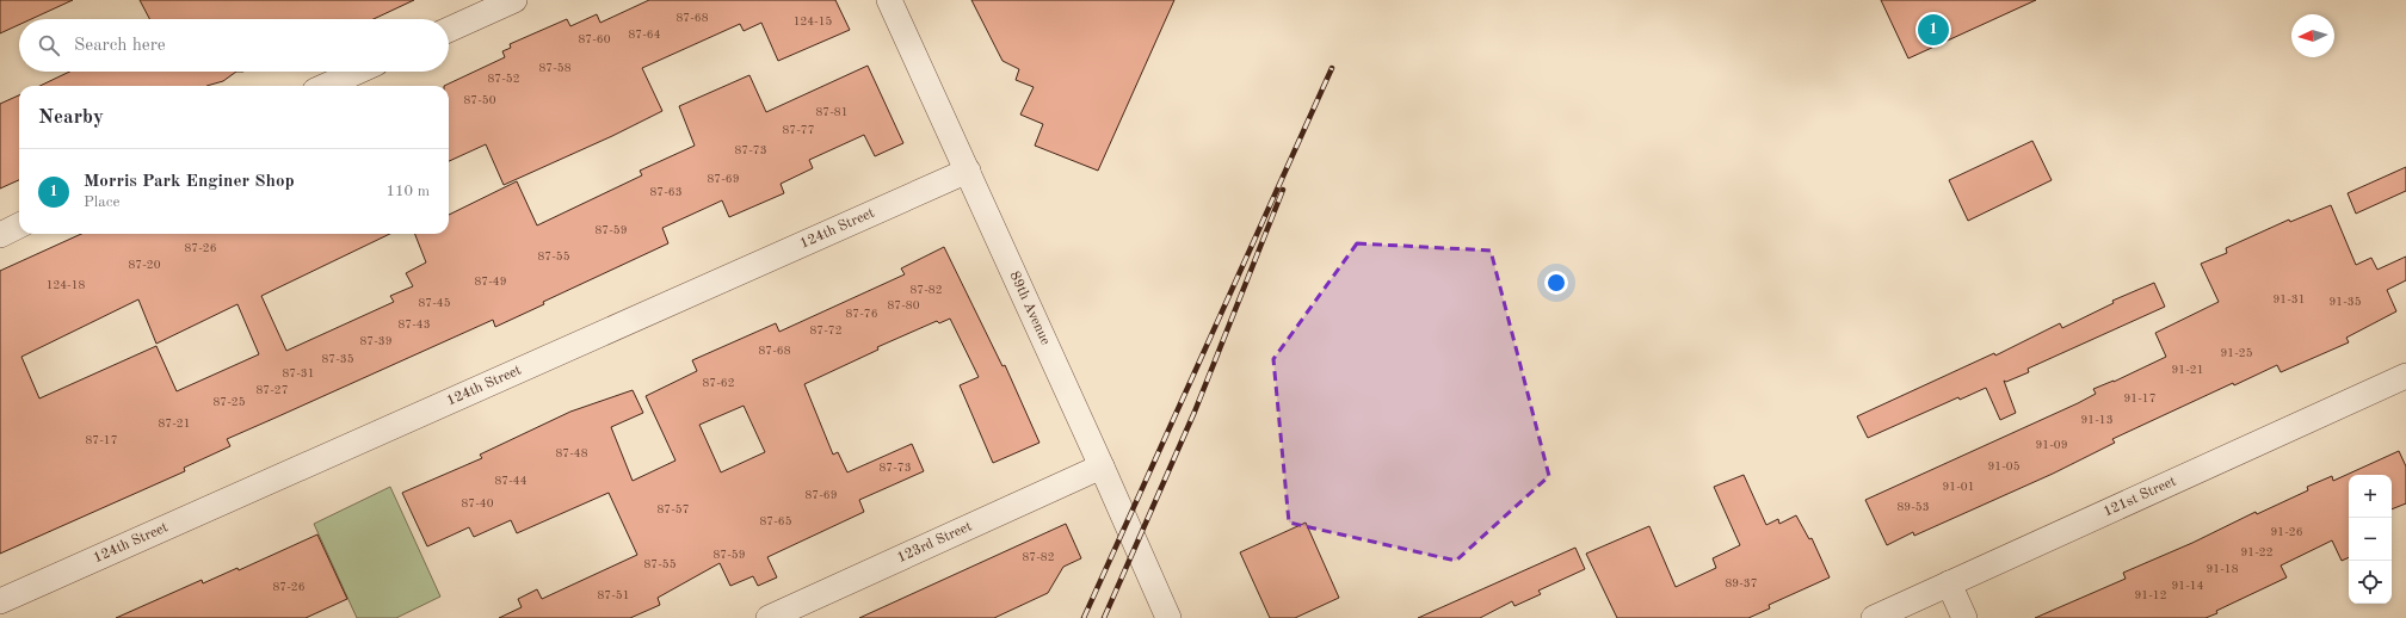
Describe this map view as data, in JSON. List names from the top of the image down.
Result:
{
  "streets": {
    "street": [
      "124th Street",
      "89th Avenue",
      "121st Street",
      "123rd Street"
    ]
  },
  "crossings": [
    ["124th Street", "89th Avenue"],
    ["89th Avenue", "123rd Street"]
  ],
  "house_numbers": [
    "87-68",
    "124-15",
    "87-64",
    "87-60",
    "87-58",
    "87-52",
    "87-50",
    "87-81",
    "87-77",
    "87-73",
    "87-69",
    "87-63",
    "87-59",
    "87-26",
    "87-55",
    "87-20",
    "87-49",
    "124-18",
    "87-82",
    "91-31",
    "91-35",
    "87-45",
    "87-80",
    "87-76",
    "87-43",
    "87-72",
    "87-39",
    "87-68",
    "91-25",
    "87-35",
    "91-21",
    "87-31",
    "87-62",
    "87-27",
    "91-17",
    "87-25",
    "91-13",
    "87-21",
    "87-17",
    "91-09",
    "87-48",
    "91-05",
    "87-73",
    "87-44",
    "91-01",
    "87-69",
    "87-40",
    "89-53",
    "87-57",
    "87-65",
    "91-26",
    "91-22",
    "87-59",
    "87-82",
    "87-55",
    "91-18",
    "89-37",
    "91-14",
    "87-26",
    "87-51",
    "91-12"
  ],
  "north": "left",
  "page": {
    "pins": "1",
    "search": "Search here",
    "heading": "Nearby",
    "list": [
      {
        "mark": "1",
        "name": "Morris Park Enginer Shop",
        "note": "Place",
        "value": "110 m"
      }
    ],
    "map_buttons": ["+", "−"]
  }
}
